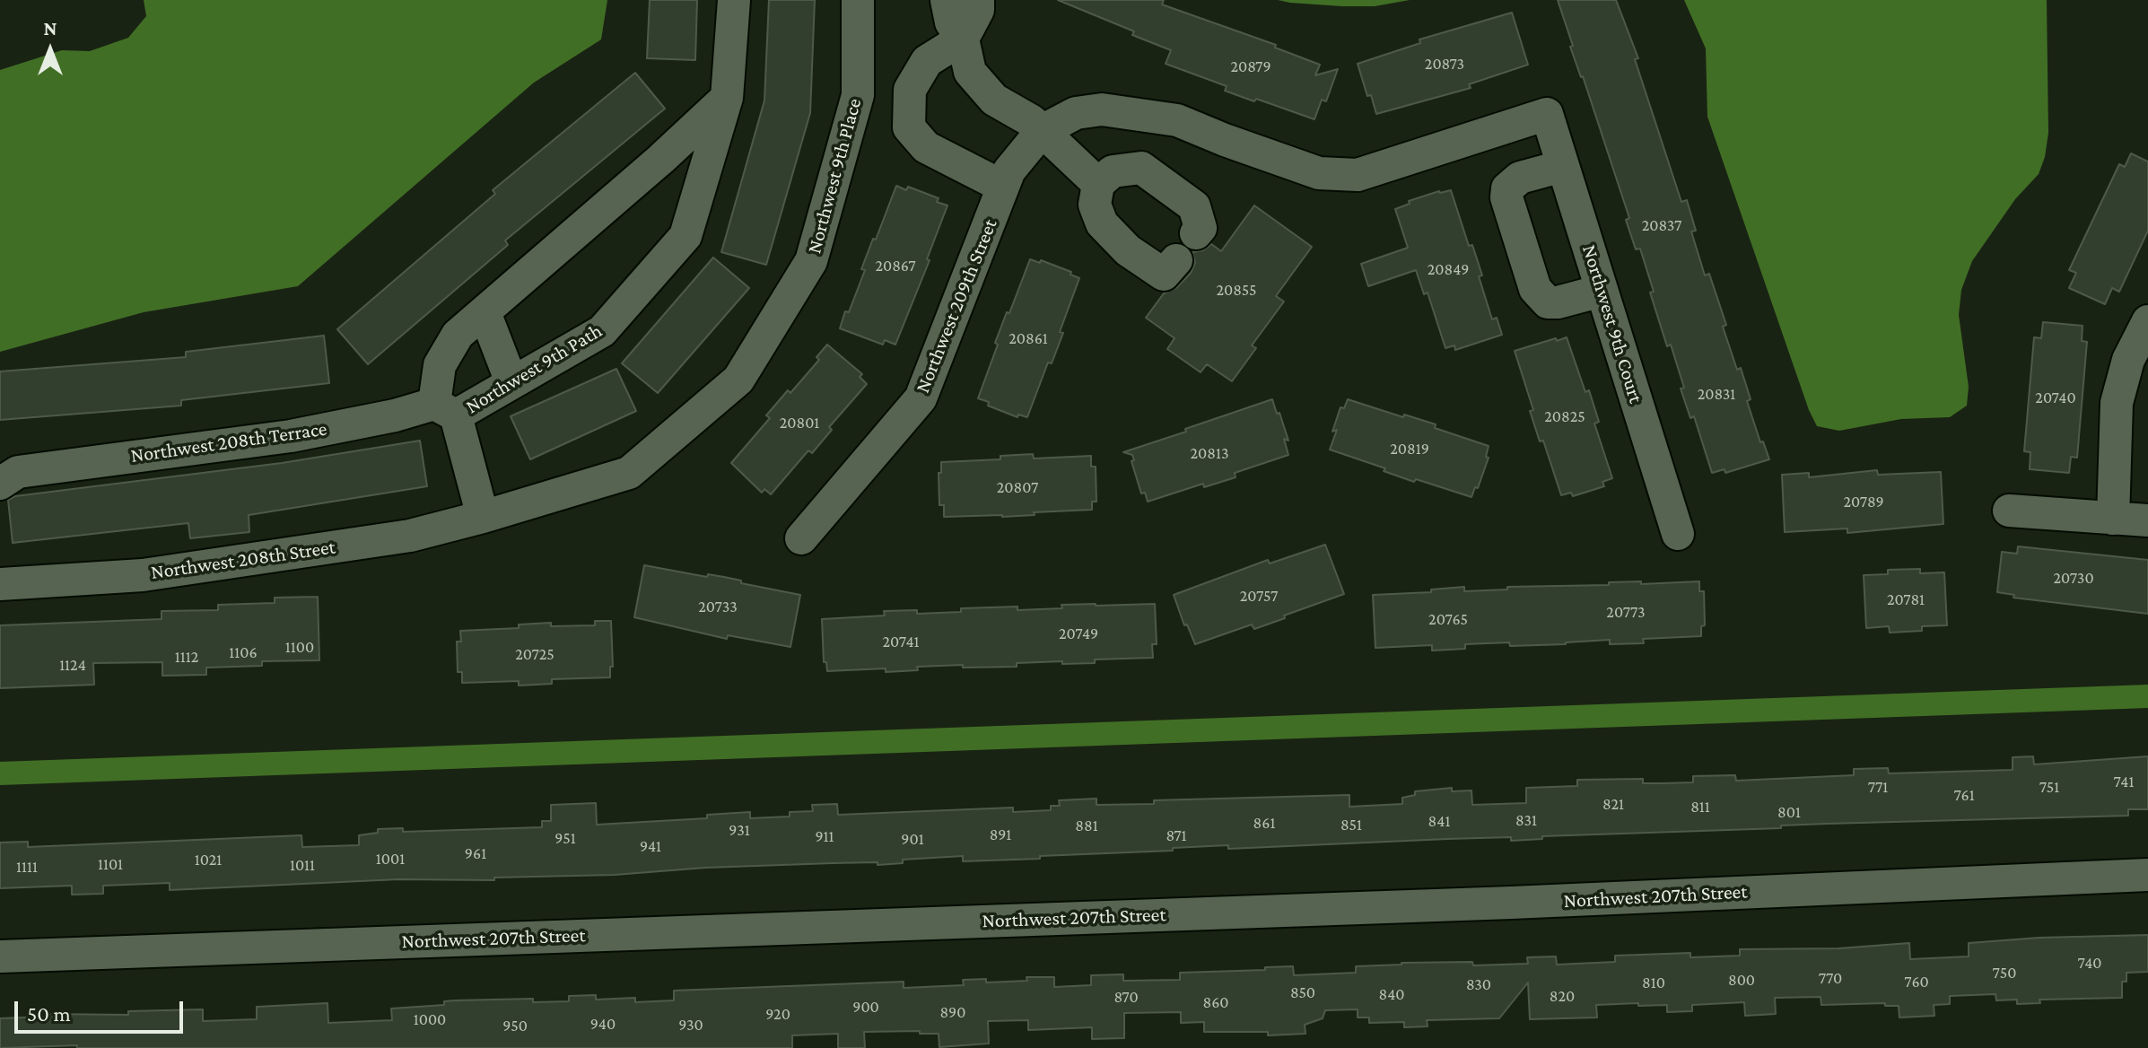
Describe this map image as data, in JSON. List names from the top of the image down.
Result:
{
  "streets": {
    "street": [
      "Northwest 9th Place",
      "Northwest 209th Street",
      "Northwest 9th Court",
      "Northwest 9th Path",
      "Northwest 208th Terrace",
      "Northwest 208th Street",
      "Northwest 207th Street"
    ]
  },
  "crossings": [
    ["Northwest 9th Place", "Northwest 208th Street"],
    ["Northwest 209th Street", "Northwest 9th Court"],
    ["Northwest 9th Path", "Northwest 208th Terrace"]
  ],
  "house_numbers": [
    "20873",
    "20879",
    "20837",
    "20867",
    "20849",
    "20855",
    "20861",
    "20831",
    "20740",
    "20825",
    "20801",
    "20819",
    "20813",
    "20807",
    "20789",
    "20730",
    "20757",
    "20781",
    "20733",
    "20773",
    "20765",
    "20749",
    "20741",
    "1100",
    "1106",
    "20725",
    "1112",
    "1124",
    "741",
    "771",
    "751",
    "761",
    "821",
    "811",
    "801",
    "831",
    "841",
    "861",
    "851",
    "881",
    "931",
    "891",
    "871",
    "911",
    "951",
    "901",
    "941",
    "961",
    "1001",
    "1021",
    "1101",
    "1011",
    "1111",
    "740",
    "750",
    "770",
    "800",
    "760",
    "810",
    "830",
    "850",
    "840",
    "820",
    "870",
    "860",
    "900",
    "890",
    "920",
    "1000",
    "940",
    "930",
    "950"
  ],
  "scale_bar": "50 m",
  "north": "top"
}
